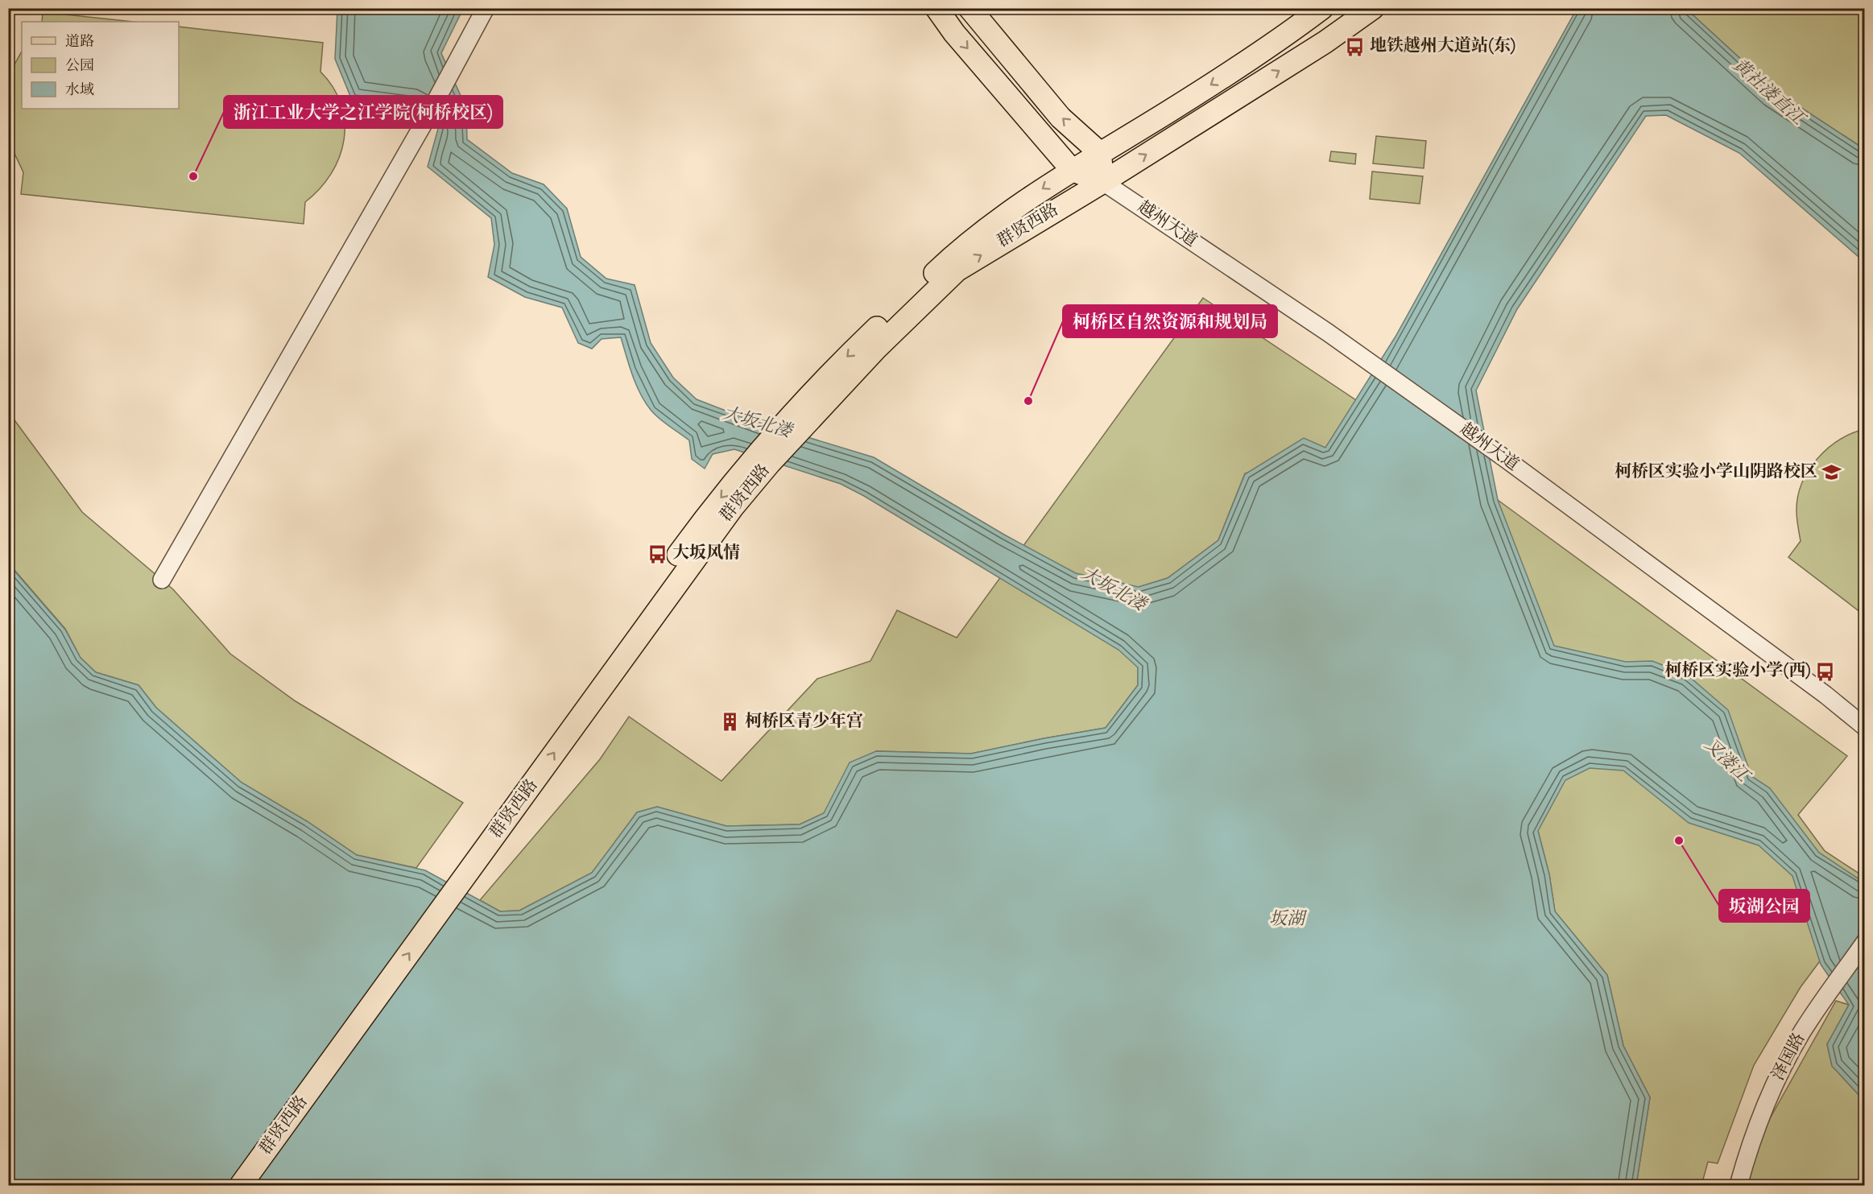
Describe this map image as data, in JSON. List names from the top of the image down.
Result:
{
  "streets": {
    "main road": ["越州大道", "群贤西路"],
    "street": ["泽国路"]
  },
  "crossings": [
    ["越州大道", "群贤西路"]
  ],
  "water": [
    "黄社溇直江",
    "大坂北溇",
    "叉溇江",
    "坂湖"
  ],
  "places": {
    "bus stop": ["地铁越州大道站(东)", "大坂风情", "柯桥区实验小学(西)"],
    "other": ["浙江工业大学之江学院(柯桥校区)", "柯桥区自然资源和规划局", "坂湖公园"],
    "school or university": ["柯桥区实验小学山阴路校区"],
    "building": ["柯桥区青少年宫"]
  },
  "legend": ["道路", "公园", "水域"]
}
